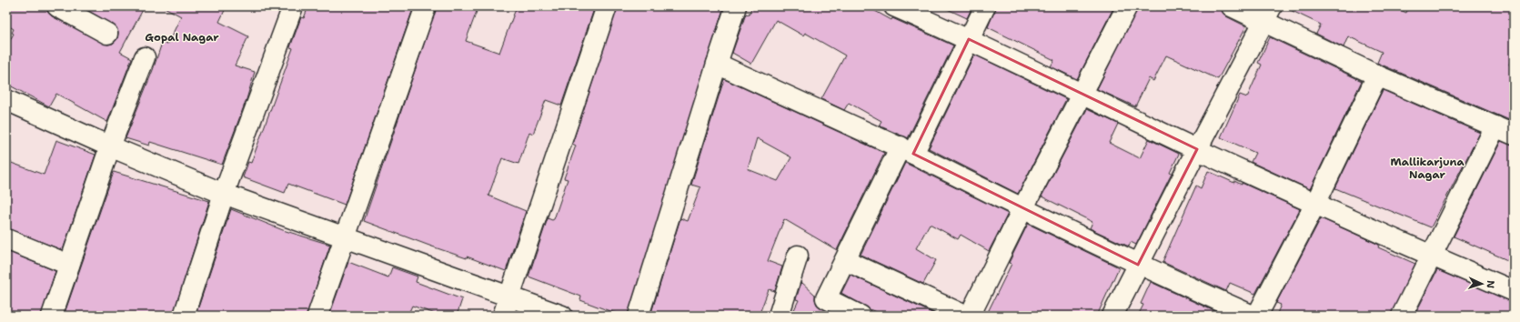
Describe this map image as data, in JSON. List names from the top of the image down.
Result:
{
  "districts": ["Gopal Nagar", "Mallikarjuna Nagar"],
  "north": "right"
}
